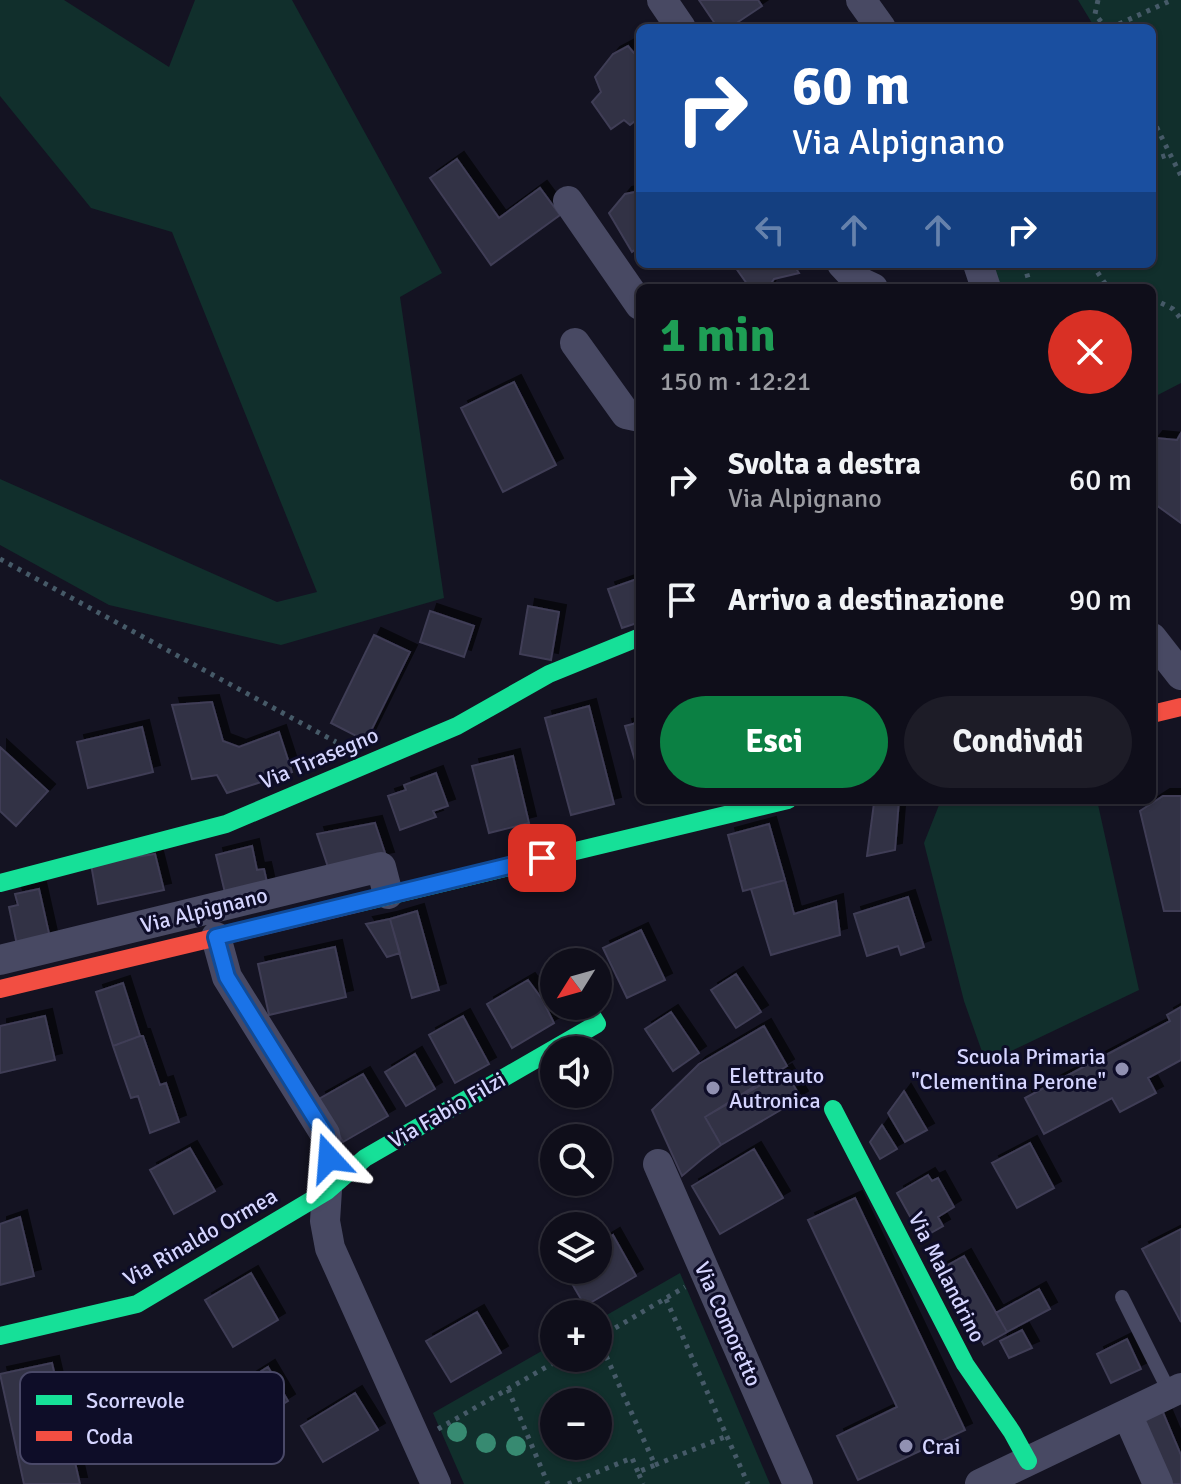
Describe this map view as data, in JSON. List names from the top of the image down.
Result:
{
  "streets": {
    "street": [
      "Via Tirasegno",
      "Via Alpignano",
      "Via Fabio Filzi",
      "Via Rinaldo Ormea",
      "Via Malandrino",
      "Via Comoretto"
    ]
  },
  "crossings": [
    ["Via Fabio Filzi", "Via Rinaldo Ormea"]
  ],
  "places": ["Scuola Primaria \"Clementina Perone\"", "Elettrauto Autronica", "Crai"],
  "legend": ["Scorrevole", "Coda"],
  "north": "bottom left",
  "page": {
    "turn": ["60 m", "Via Alpignano"],
    "heading": ["1 min", "150 m · 12:21"],
    "list": [
      {
        "name": "Svolta a destra",
        "note": "Via Alpignano",
        "value": "60 m"
      },
      {
        "name": "Arrivo a destinazione",
        "value": "90 m"
      }
    ],
    "buttons": ["Esci", "Condividi"],
    "map_buttons": ["+", "−"]
  }
}
